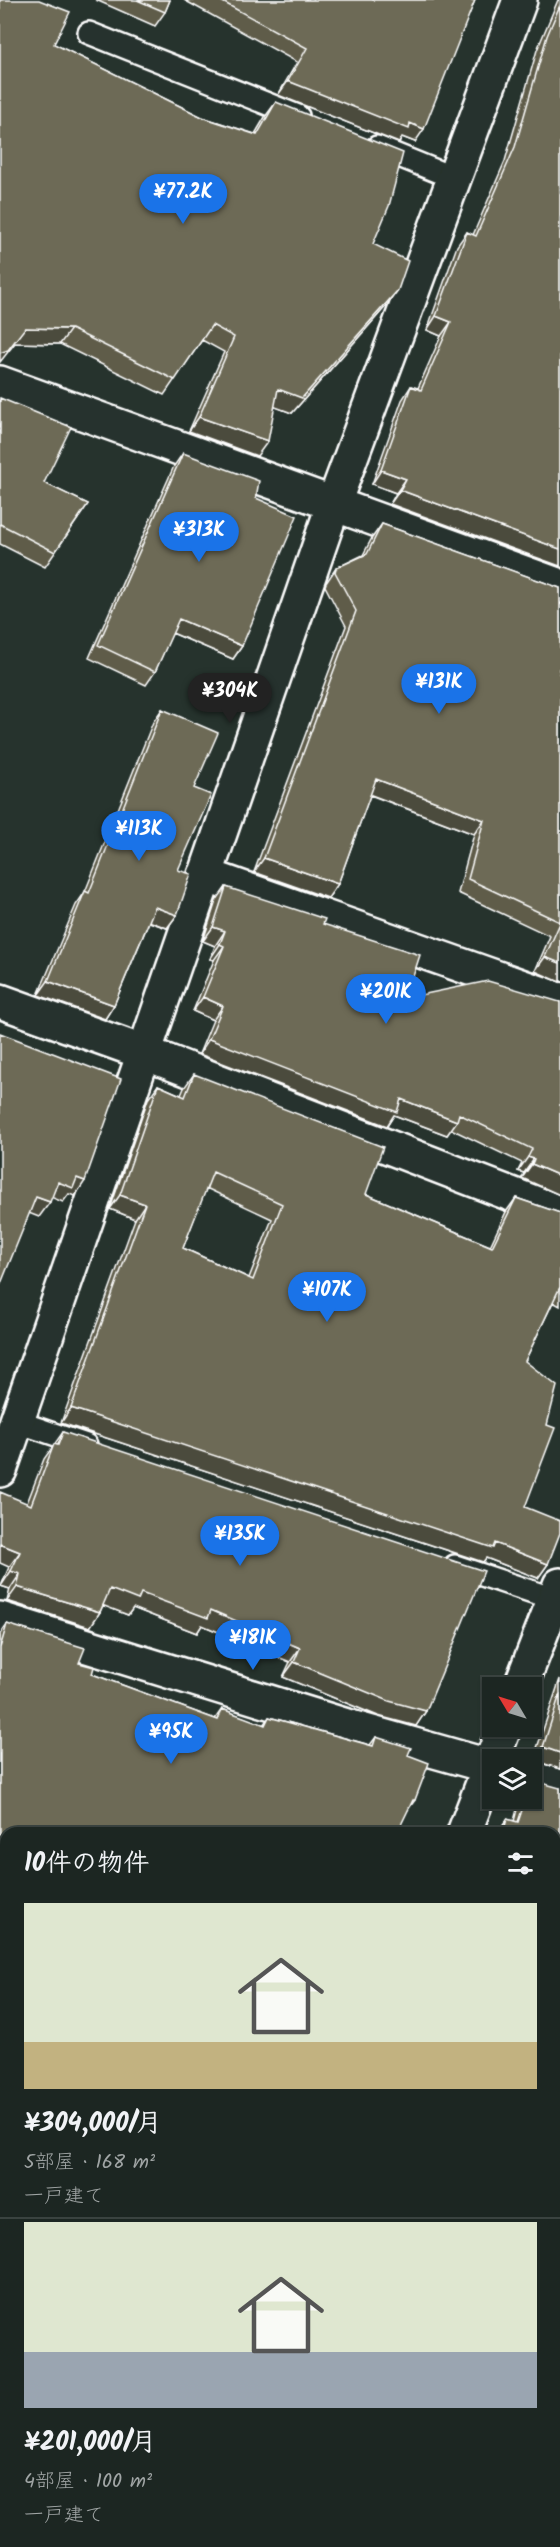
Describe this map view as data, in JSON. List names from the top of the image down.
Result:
{
  "north": "top left",
  "page": {
    "price": [
      "¥77.2K",
      "¥313K",
      "¥131K",
      "¥304K",
      "¥113K",
      "¥201K",
      "¥107K",
      "¥135K",
      "¥181K",
      "¥95K"
    ],
    "heading": "10件の物件",
    "list": [
      {
        "name": "¥304,000/月",
        "note": "5部屋 · 168 m² · 一戸建て"
      },
      {
        "name": "¥201,000/月",
        "note": "4部屋 · 100 m² · 一戸建て"
      }
    ]
  }
}
